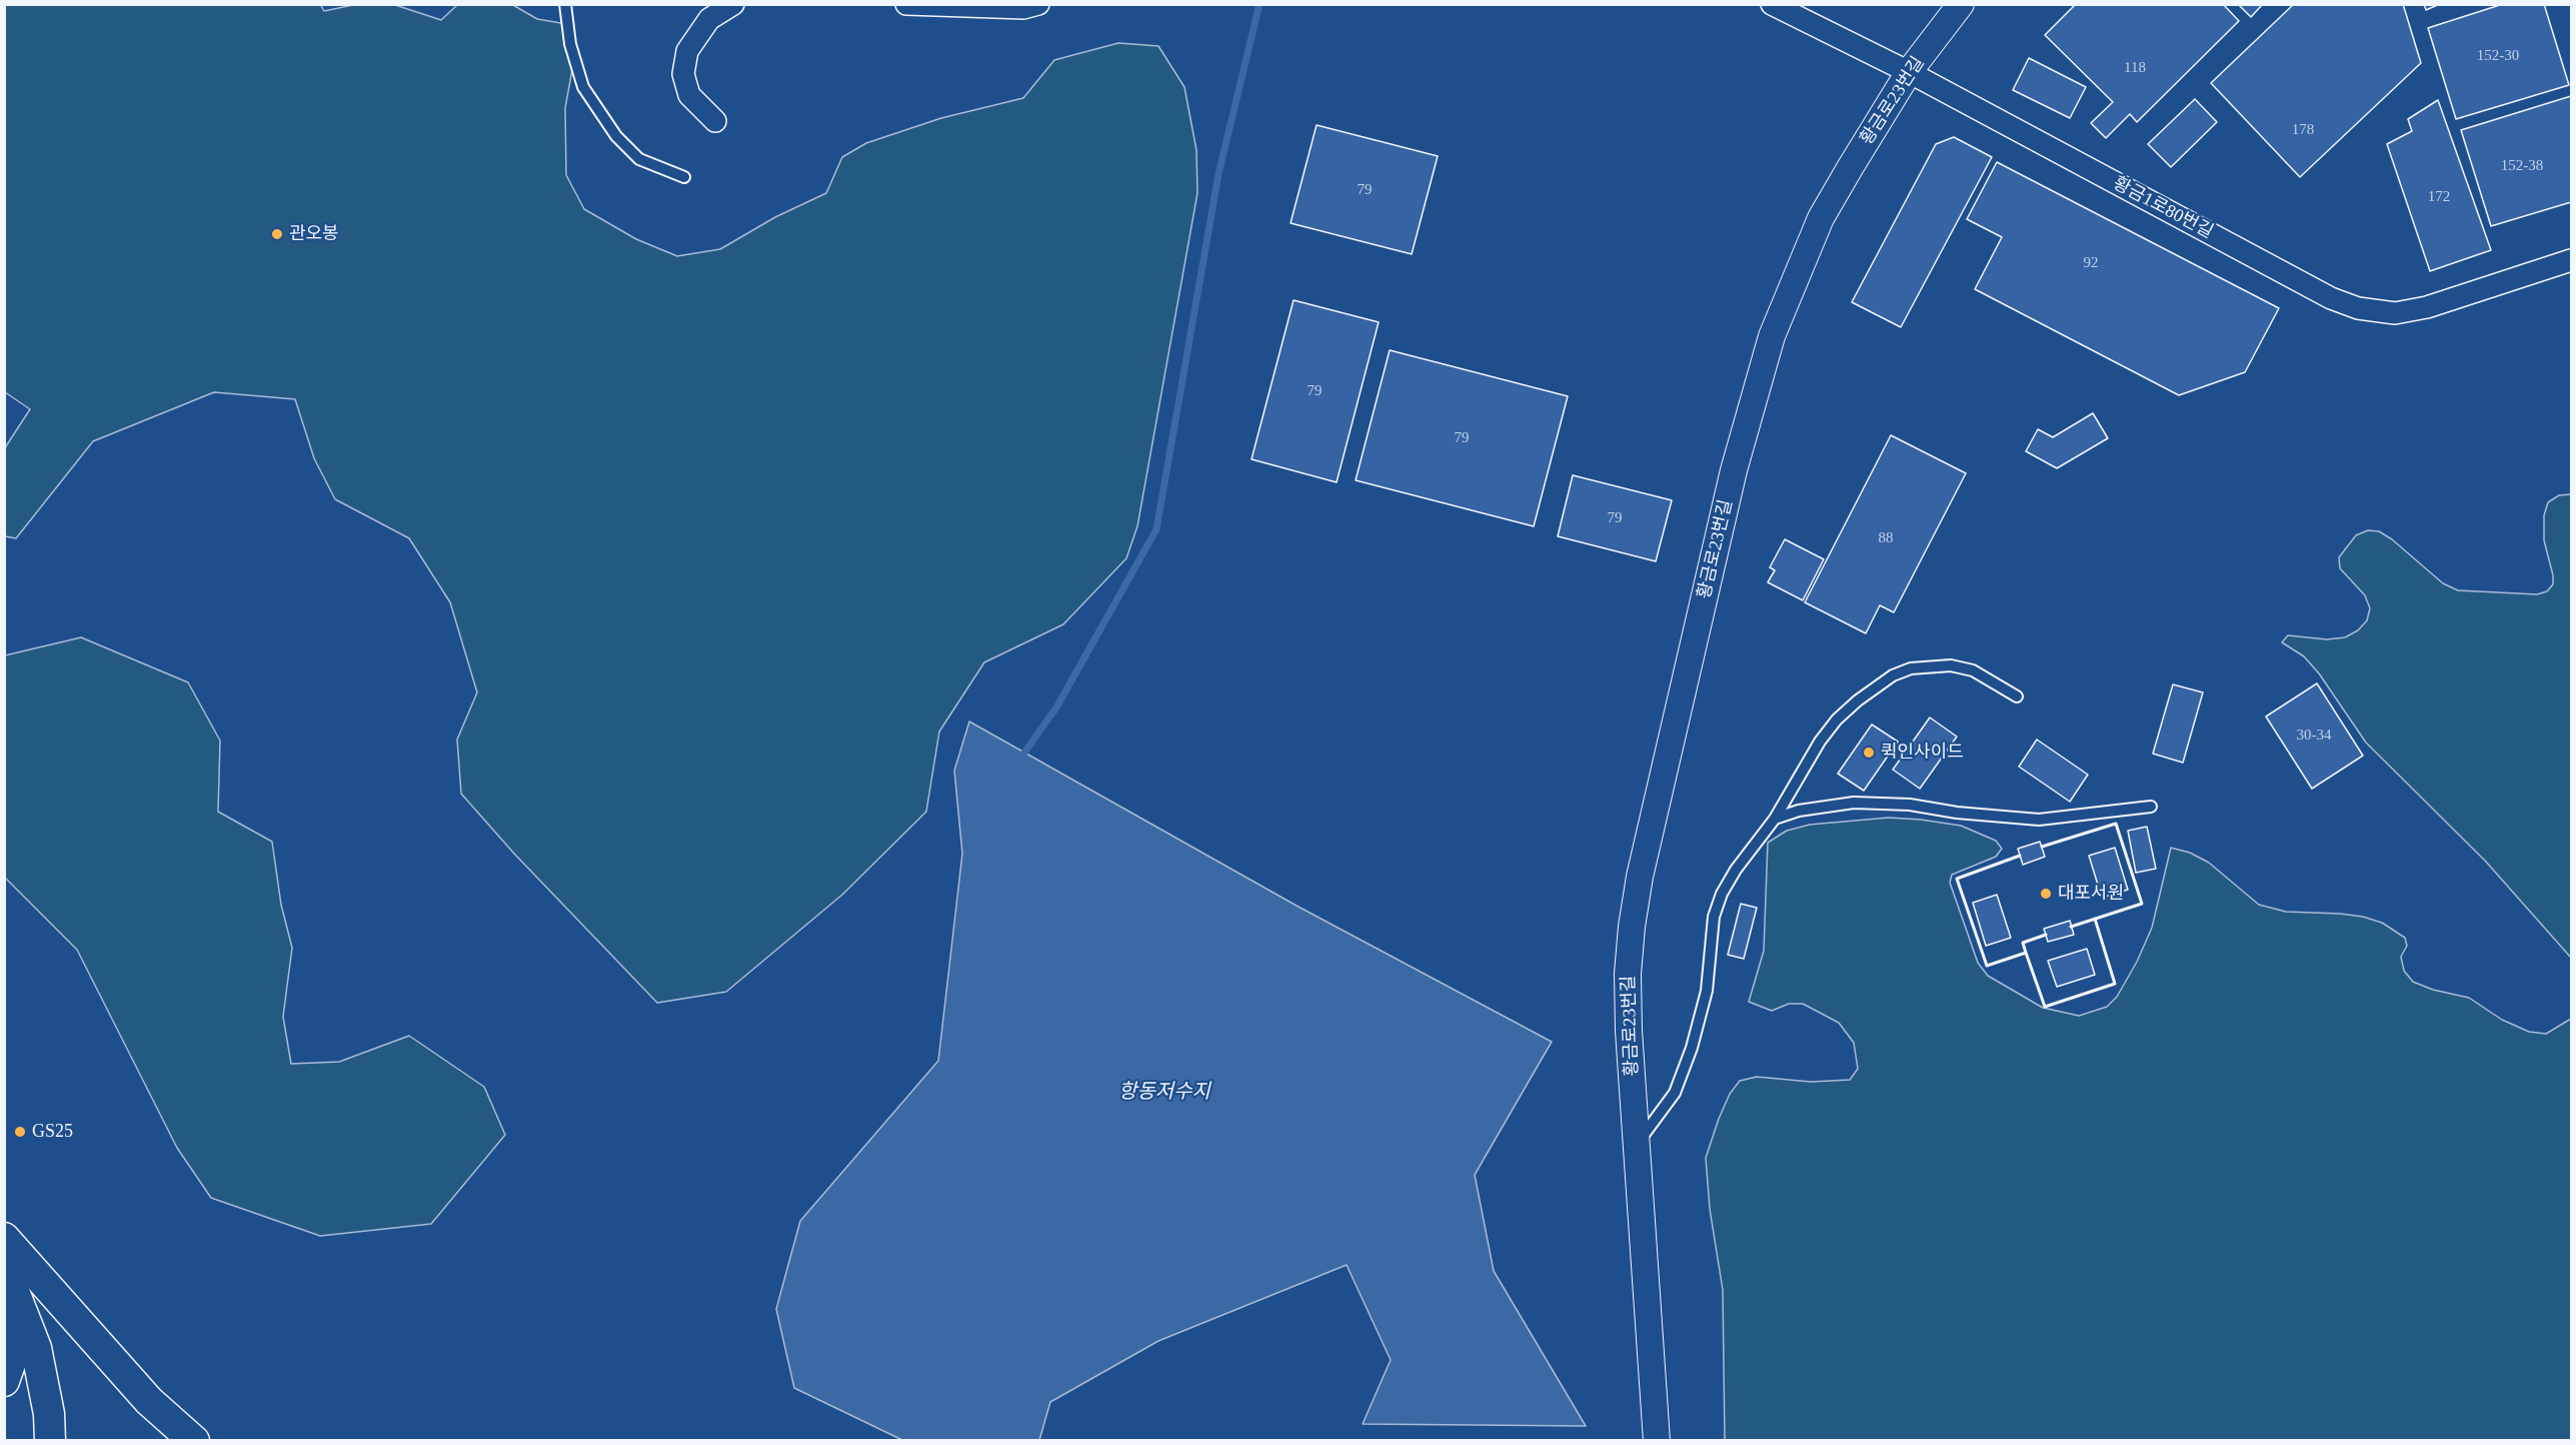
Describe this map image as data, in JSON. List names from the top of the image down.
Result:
{
  "streets": {
    "street": ["황금로23번길", "황금1로80번길"]
  },
  "crossings": [
    ["황금로23번길", "황금1로80번길"]
  ],
  "water": ["항동저수지"],
  "places": [
    "관오봉",
    "퀵인사이드",
    "대포서원",
    "GS25"
  ],
  "house_numbers": [
    "152-30",
    "118",
    "178",
    "152-38",
    "79",
    "172",
    "92",
    "79",
    "79",
    "79",
    "88",
    "30-34"
  ]
}
